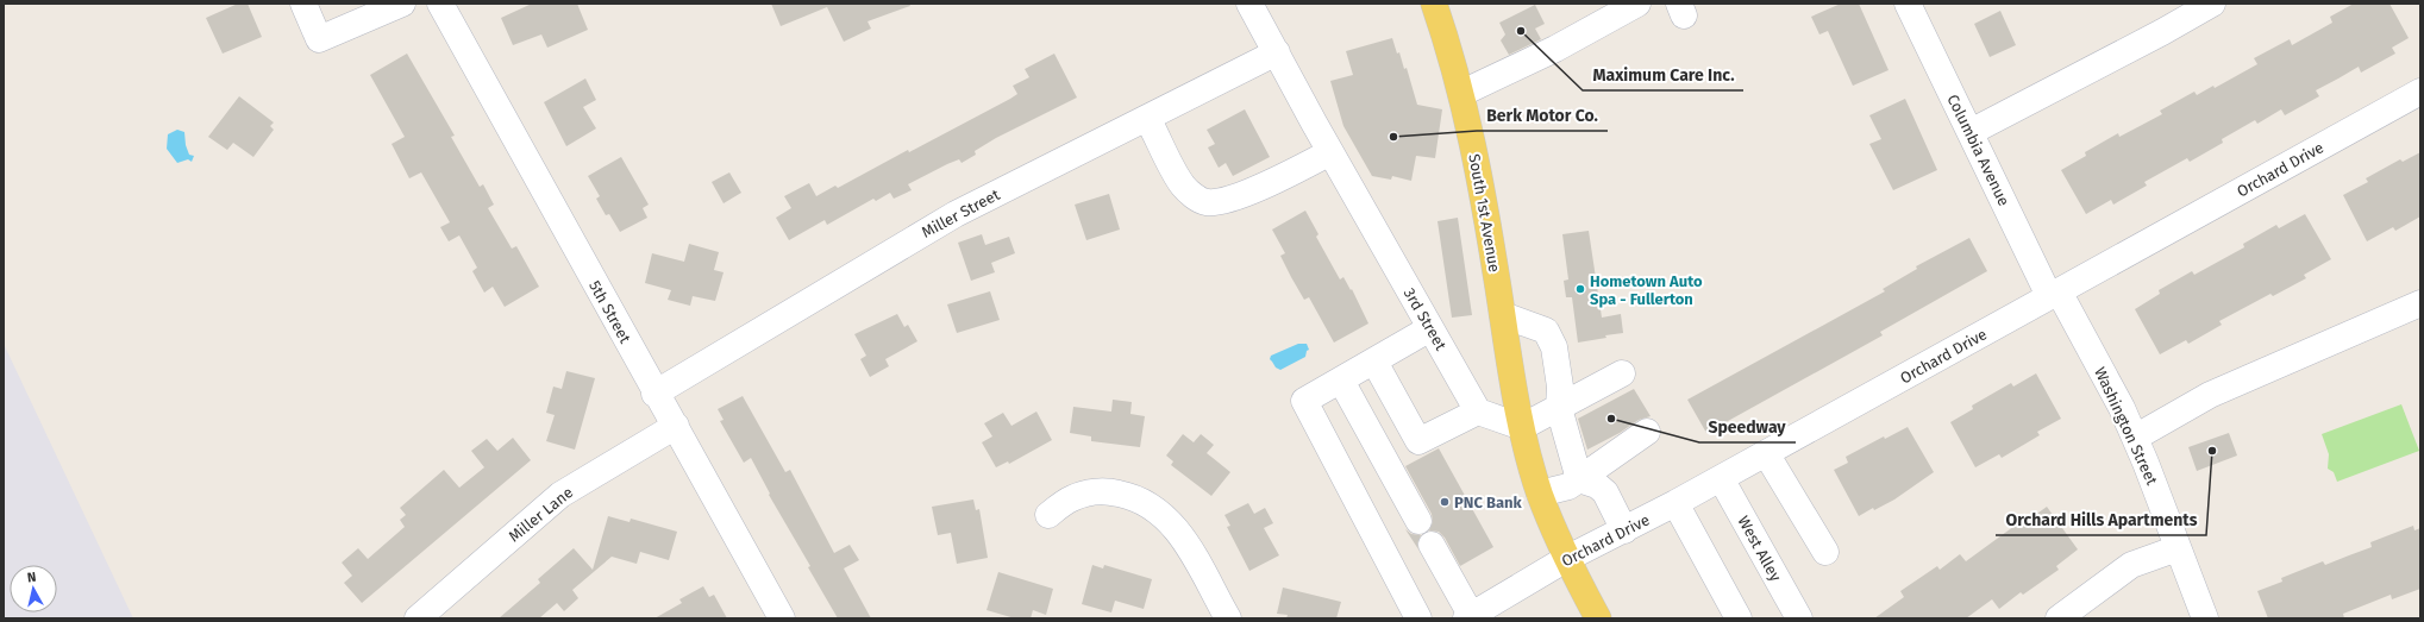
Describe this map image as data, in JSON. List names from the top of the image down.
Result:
{
  "streets": {
    "main road": ["South 1st Avenue"],
    "street": [
      "Columbia Avenue",
      "Orchard Drive",
      "Miller Street",
      "5th Street",
      "3rd Street",
      "Washington Street",
      "Miller Lane",
      "West Alley"
    ]
  },
  "crossings": [
    ["Columbia Avenue", "Orchard Drive"],
    ["Columbia Avenue", "Washington Street"],
    ["Orchard Drive", "Washington Street"],
    ["Orchard Drive", "West Alley"],
    ["Miller Street", "5th Street"],
    ["Miller Street", "3rd Street"],
    ["5th Street", "Miller Lane"]
  ],
  "places": [
    "Maximum Care Inc.",
    "Berk Motor Co.",
    "Hometown Auto Spa - Fullerton",
    "Speedway",
    "Orchard Hills Apartments",
    "PNC Bank"
  ],
  "north": "top"
}
